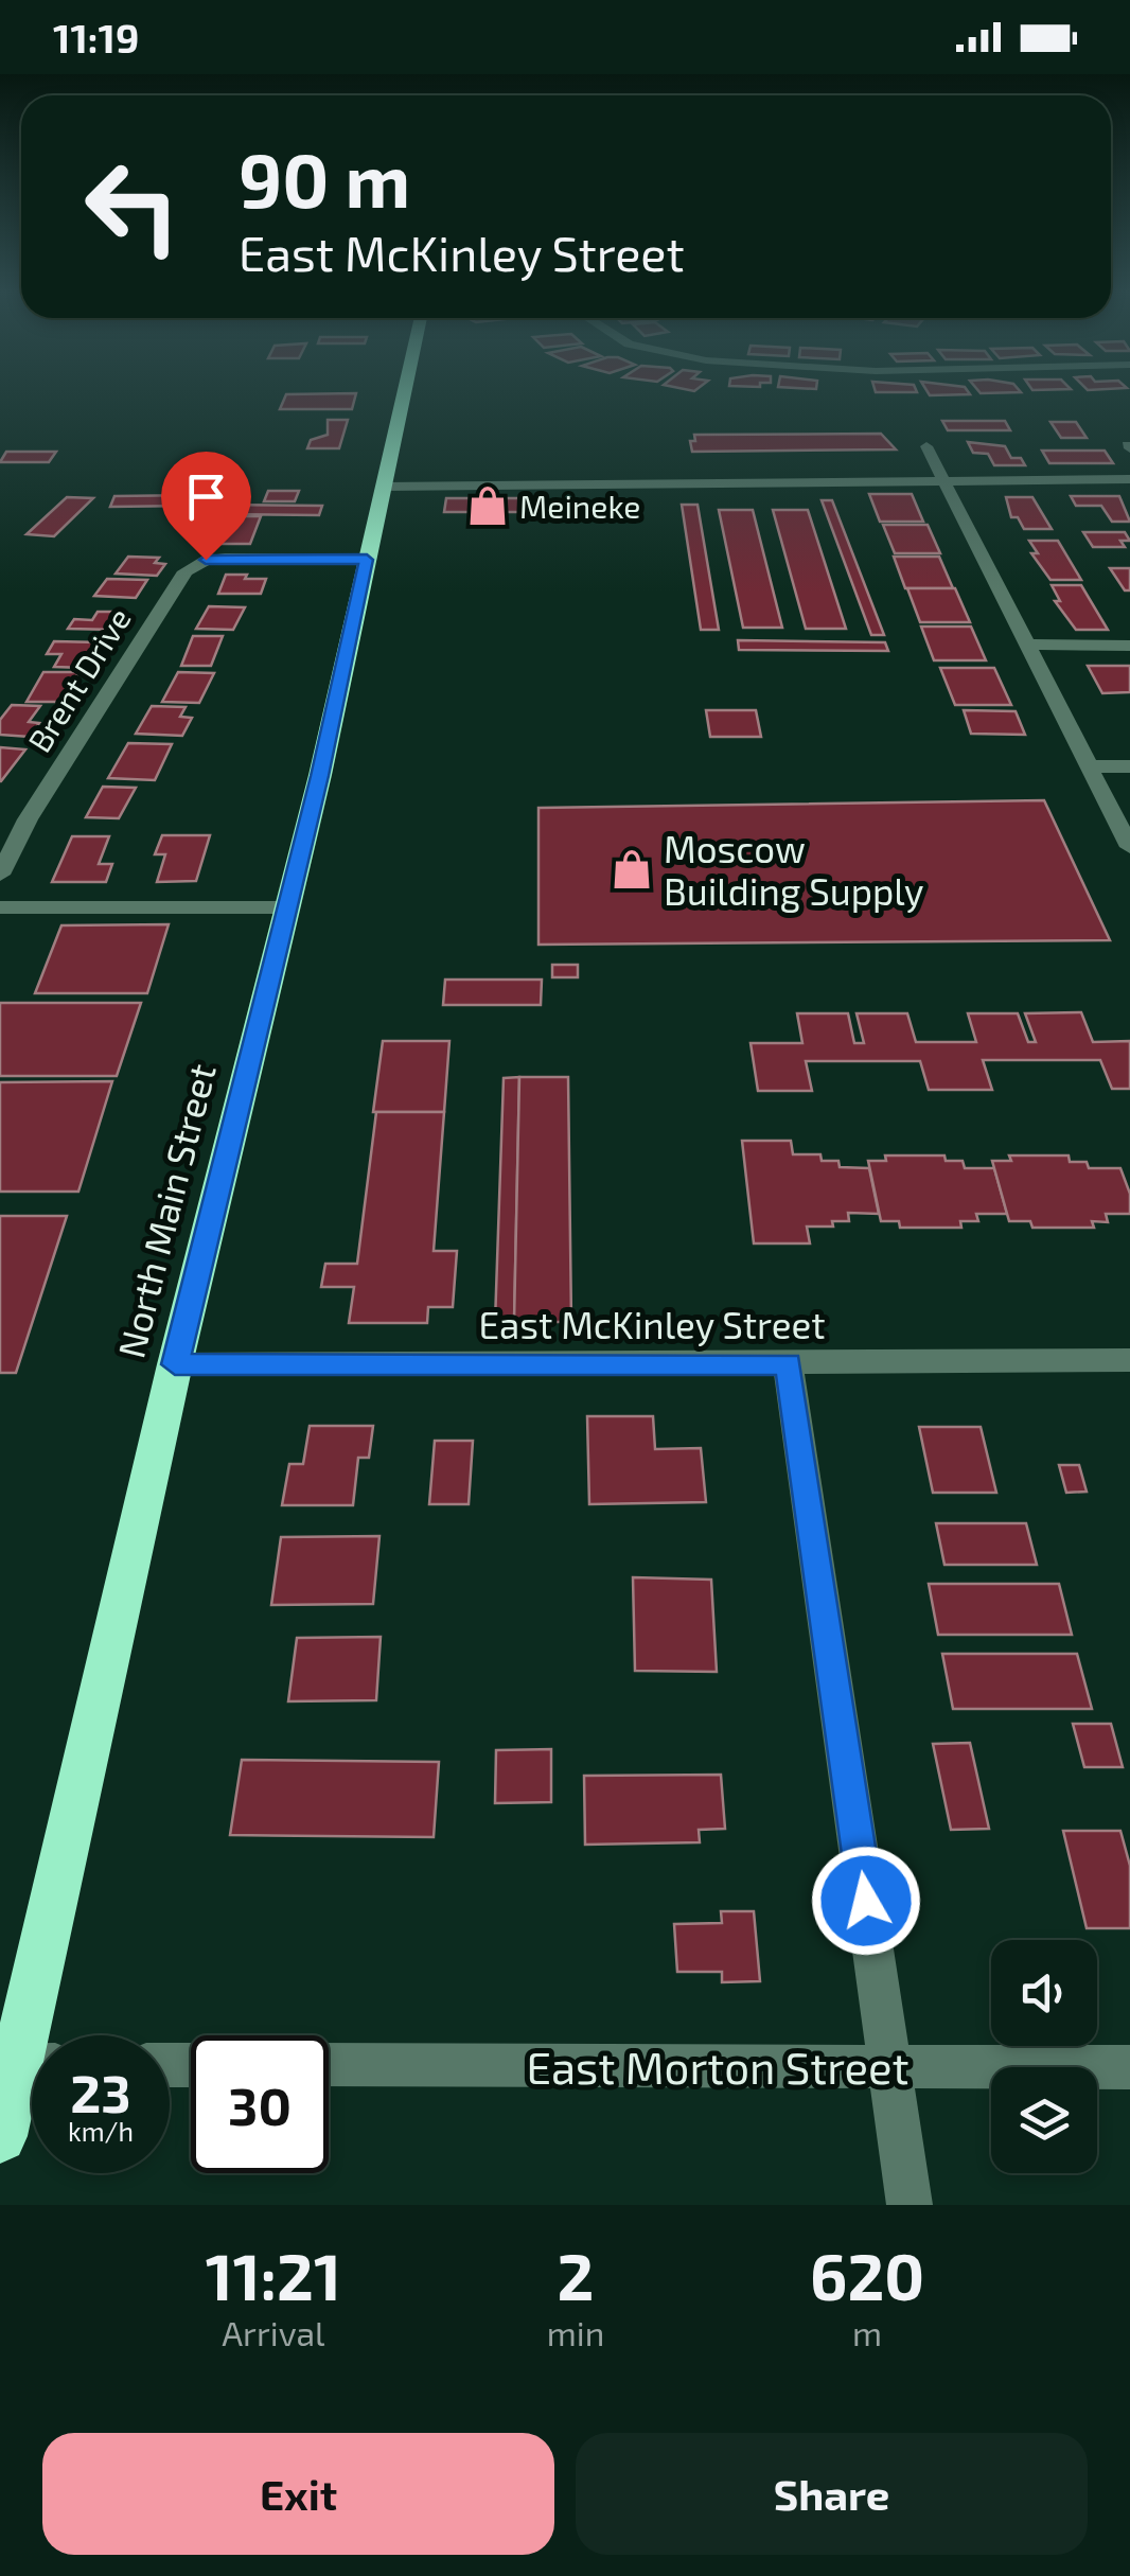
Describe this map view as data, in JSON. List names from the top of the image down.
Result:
{
  "streets": {
    "highway": ["North Main Street"],
    "street": ["Brent Drive", "East McKinley Street", "East Morton Street"]
  },
  "crossings": [
    ["Brent Drive", "North Main Street"],
    ["North Main Street", "East McKinley Street"]
  ],
  "places": {
    "shop": ["Meineke", "Moscow Building Supply"]
  },
  "page": {
    "status": "11:19",
    "turn": ["90 m", "East McKinley Street"],
    "speed": "23 km/h",
    "limit": "30",
    "eta": [
      "11:21",
      "Arrival",
      "2",
      "min",
      "620",
      "m"
    ],
    "buttons": ["Exit", "Share"]
  }
}
